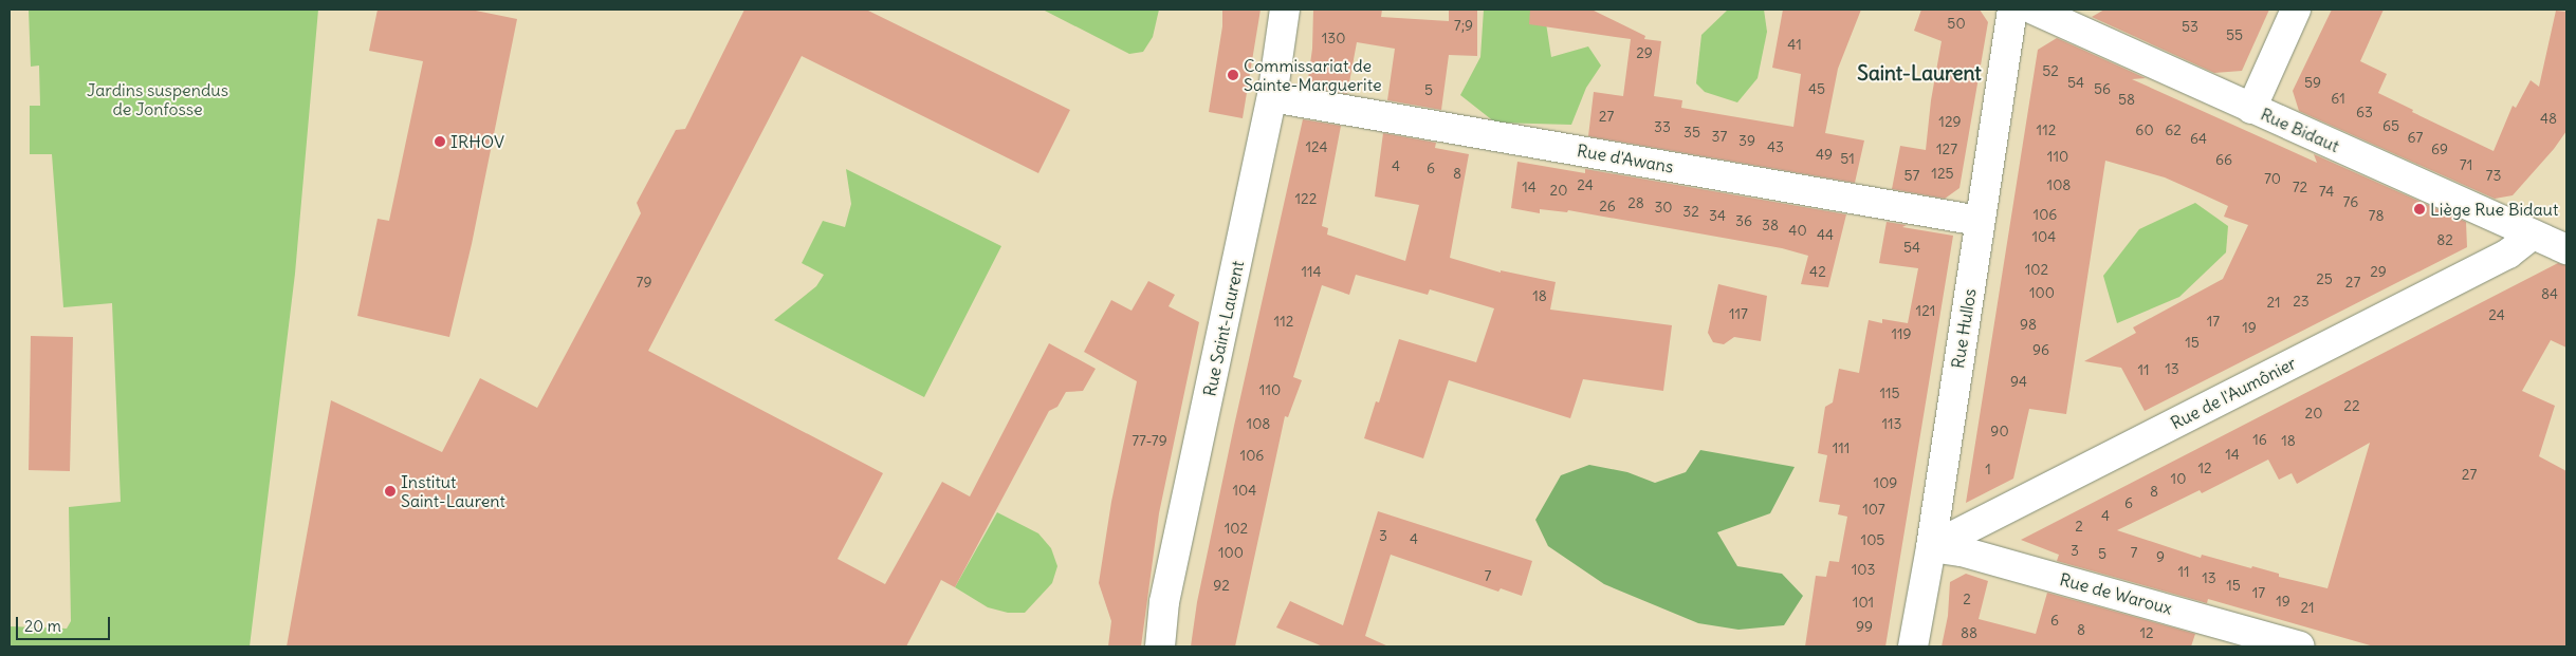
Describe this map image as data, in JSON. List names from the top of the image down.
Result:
{
  "streets": {
    "street": [
      "Rue Bidaut",
      "Rue d'Awans",
      "Rue Saint-Laurent",
      "Rue Hullos",
      "Rue de l'Aumônier",
      "Rue de Waroux"
    ]
  },
  "crossings": [
    ["Rue Bidaut", "Rue de l'Aumônier"],
    ["Rue d'Awans", "Rue Saint-Laurent"],
    ["Rue d'Awans", "Rue Hullos"],
    ["Rue Hullos", "Rue de l'Aumônier"],
    ["Rue Hullos", "Rue de Waroux"],
    ["Rue de l'Aumônier", "Rue de Waroux"]
  ],
  "districts": ["Saint-Laurent"],
  "parks": ["Jardins suspendus de Jonfosse"],
  "places": [
    "Commissariat de Sainte-Marguerite",
    "IRHOV",
    "Liège Rue Bidaut",
    "Institut Saint-Laurent"
  ],
  "house_numbers": [
    "50",
    "7;9",
    "53",
    "55",
    "130",
    "41",
    "29",
    "52",
    "54",
    "59",
    "45",
    "56",
    "5",
    "61",
    "58",
    "63",
    "27",
    "48",
    "129",
    "65",
    "33",
    "112",
    "60",
    "62",
    "35",
    "37",
    "67",
    "64",
    "39",
    "124",
    "43",
    "127",
    "69",
    "49",
    "110",
    "51",
    "66",
    "71",
    "4",
    "6",
    "8",
    "125",
    "57",
    "73",
    "70",
    "24",
    "108",
    "14",
    "72",
    "20",
    "74",
    "122",
    "76",
    "28",
    "26",
    "30",
    "32",
    "106",
    "34",
    "78",
    "36",
    "38",
    "40",
    "44",
    "104",
    "82",
    "54",
    "102",
    "114",
    "42",
    "29",
    "25",
    "79",
    "27",
    "100",
    "84",
    "18",
    "23",
    "21",
    "121",
    "117",
    "24",
    "112",
    "17",
    "98",
    "19",
    "119",
    "15",
    "96",
    "13",
    "11",
    "94",
    "110",
    "115",
    "22",
    "20",
    "108",
    "113",
    "90",
    "16",
    "77-79",
    "18",
    "111",
    "14",
    "106",
    "12",
    "1",
    "27",
    "10",
    "109",
    "104",
    "8",
    "6",
    "107",
    "4",
    "2",
    "102",
    "3",
    "4",
    "105",
    "3",
    "100",
    "7",
    "5",
    "9",
    "103",
    "11",
    "7",
    "13",
    "92",
    "15",
    "17",
    "2",
    "19",
    "101",
    "21",
    "6",
    "99",
    "8",
    "88",
    "12"
  ],
  "scale_bar": "20 m"
}
